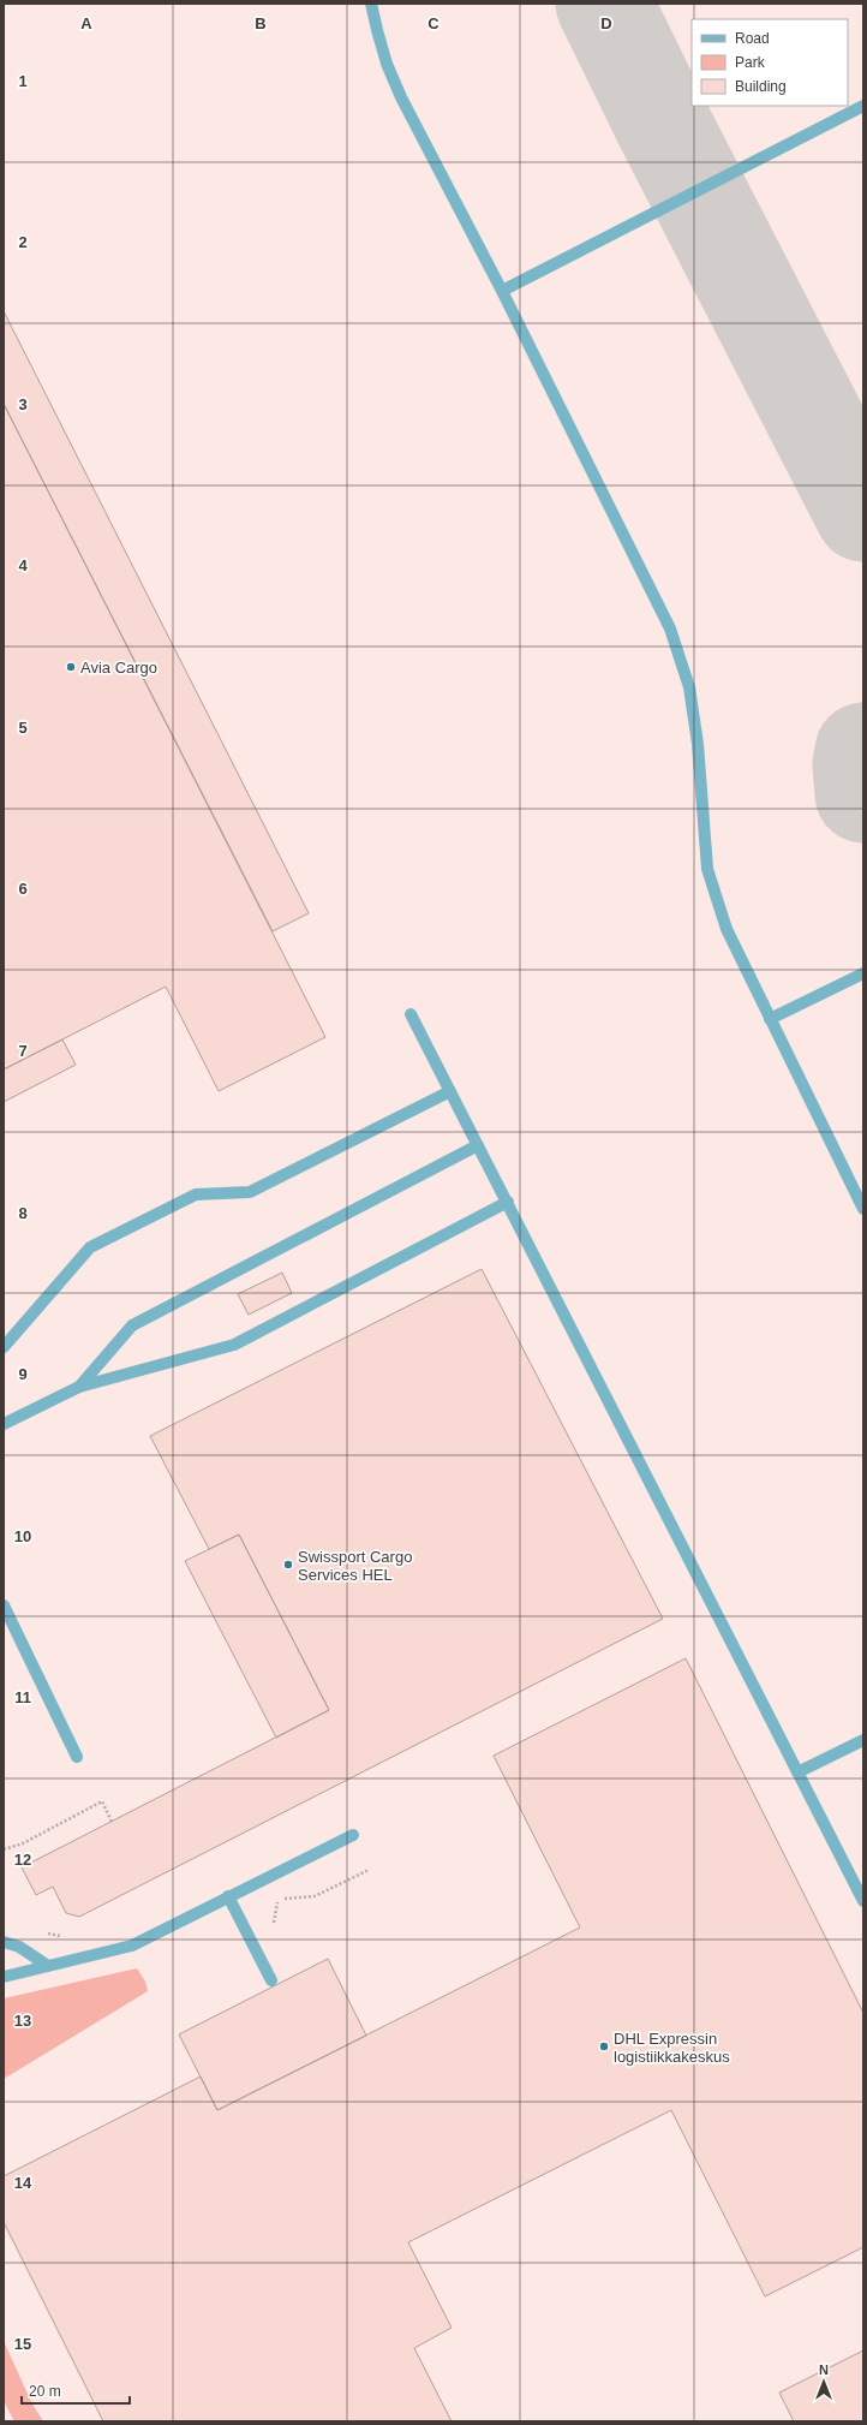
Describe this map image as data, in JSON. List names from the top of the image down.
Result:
{
  "places": ["Avia Cargo", "Swissport Cargo Services HEL", "DHL Expressin logistiikkakeskus"],
  "legend": ["Road", "Park", "Building"],
  "scale_bar": "20 m",
  "north": "top",
  "grid": {
    "columns": [
      "A",
      "B",
      "C",
      "D"
    ],
    "rows": [
      "1",
      "2",
      "3",
      "4",
      "5",
      "6",
      "7",
      "8",
      "9",
      "10",
      "11",
      "12",
      "13",
      "14",
      "15"
    ]
  }
}
